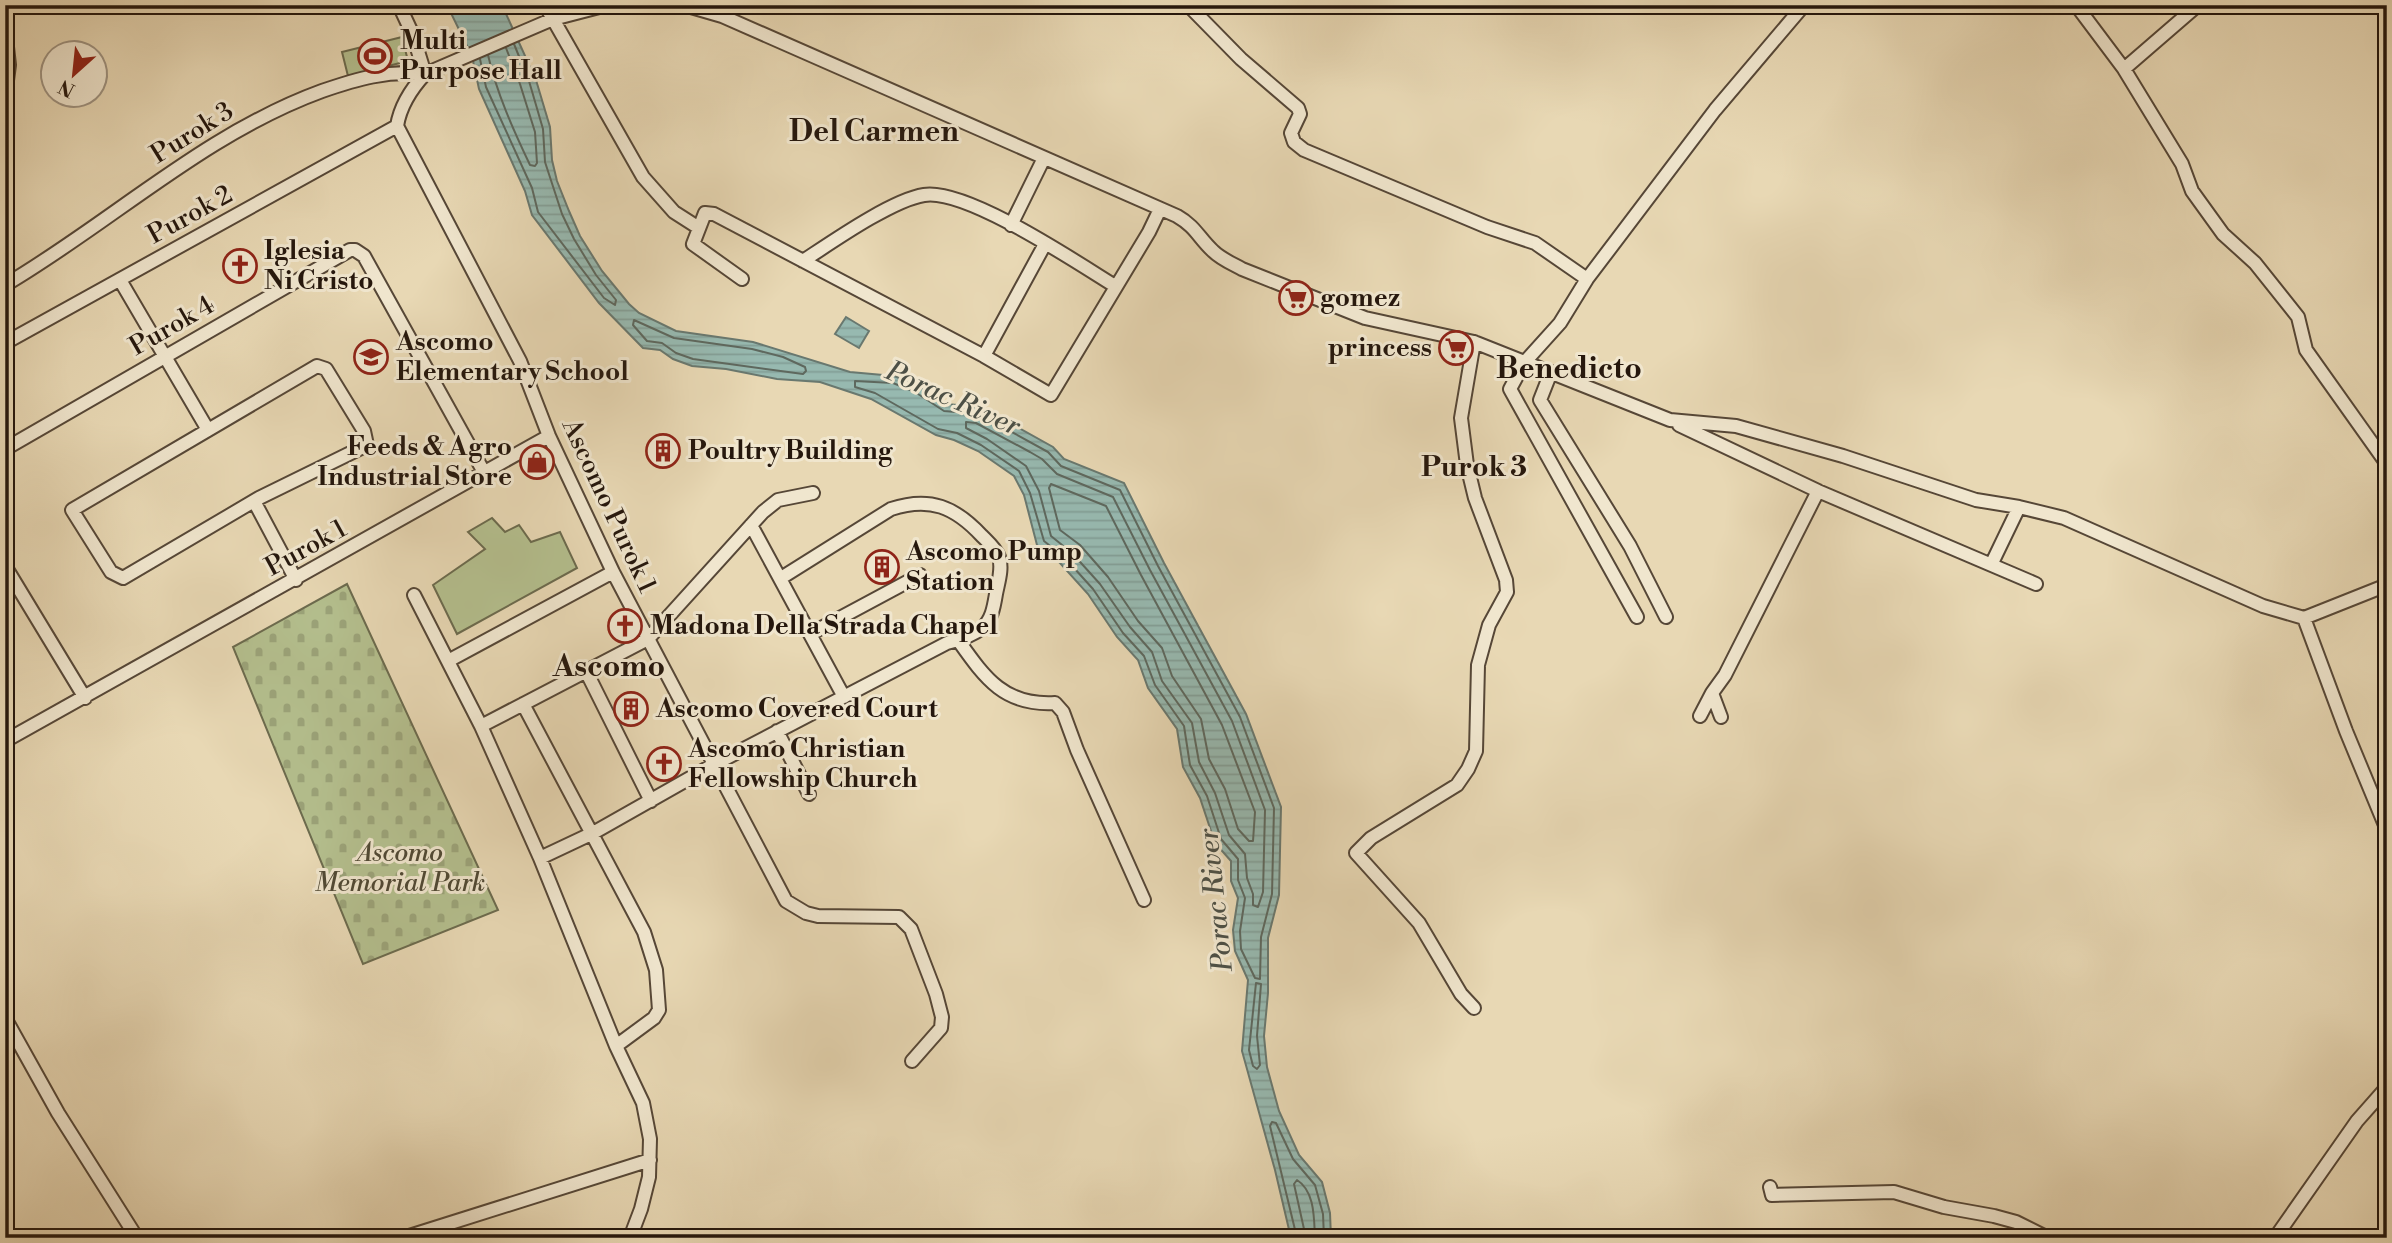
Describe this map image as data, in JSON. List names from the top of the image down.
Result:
{
  "streets": {
    "street": [
      "Purok 3",
      "Purok 2",
      "Purok 4",
      "Ascomo Purok 1",
      "Purok 1"
    ]
  },
  "crossings": [
    ["Purok 2", "Ascomo Purok 1"],
    ["Purok 4", "Purok 1"],
    ["Ascomo Purok 1", "Purok 1"]
  ],
  "districts": [
    "Del Carmen",
    "Benedicto",
    "Purok 3",
    "Ascomo"
  ],
  "water": ["Porac River"],
  "parks": ["Ascomo Memorial Park"],
  "places": {
    "sports": ["Multi Purpose Hall"],
    "church": ["Iglesia Ni Cristo", "Madona Della Strada Chapel", "Ascomo Christian Fellowship Church"],
    "supermarket": ["gomez", "princess"],
    "school or university": ["Ascomo Elementary School"],
    "building": ["Poultry Building", "Ascomo Pump Station", "Ascomo Covered Court"],
    "shop": ["Feeds & Agro Industrial Store"]
  },
  "north": "bottom left"
}
